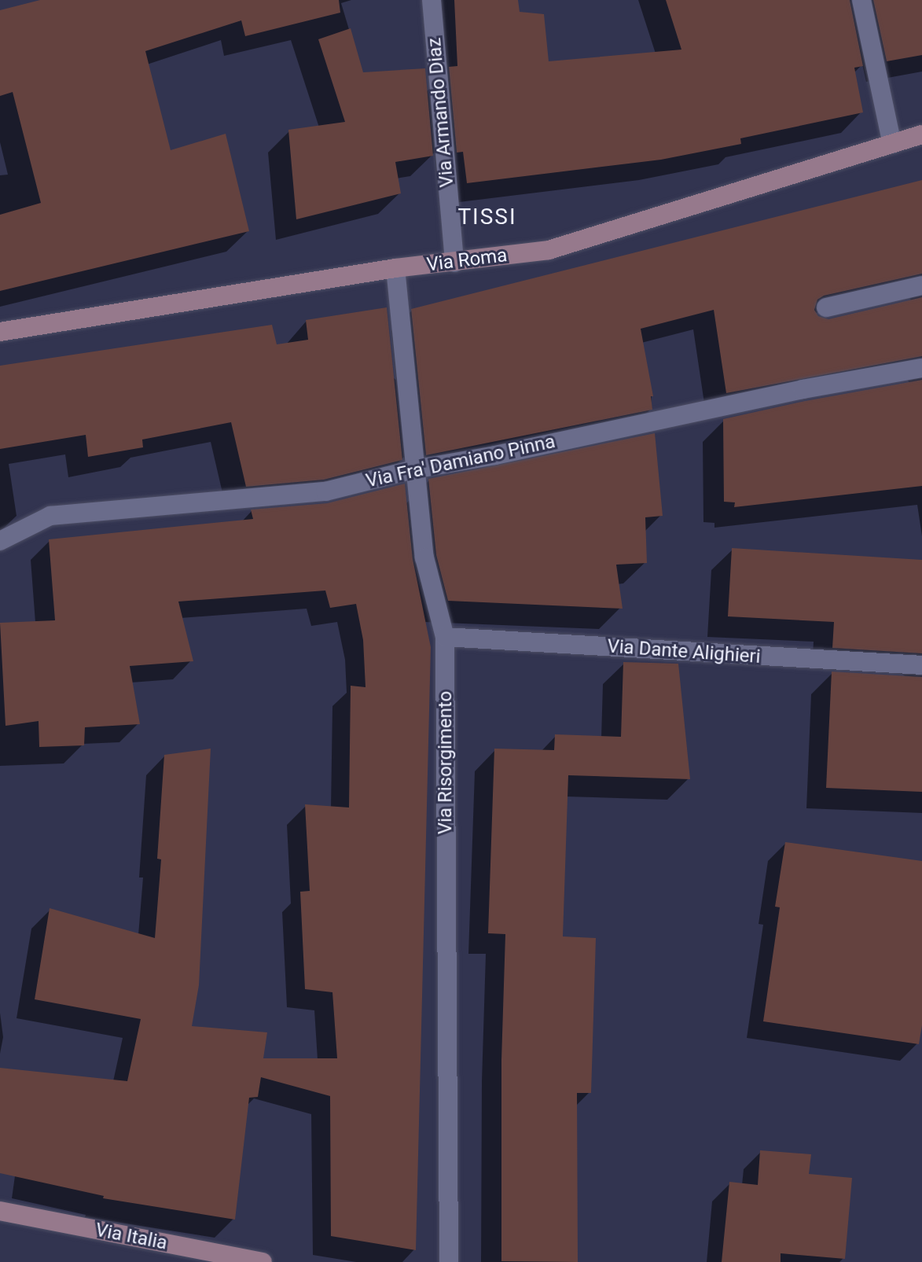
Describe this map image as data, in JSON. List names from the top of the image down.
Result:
{
  "streets": {
    "street": [
      "Via Armando Diaz",
      "Via Roma",
      "Via Fra' Damiano Pinna",
      "Via Dante Alighieri",
      "Via Risorgimento",
      "Via Italia"
    ]
  },
  "crossings": [
    ["Via Armando Diaz", "Via Roma"],
    ["Via Roma", "Via Risorgimento"],
    ["Via Fra' Damiano Pinna", "Via Risorgimento"],
    ["Via Dante Alighieri", "Via Risorgimento"]
  ],
  "districts": ["TISSI"]
}
